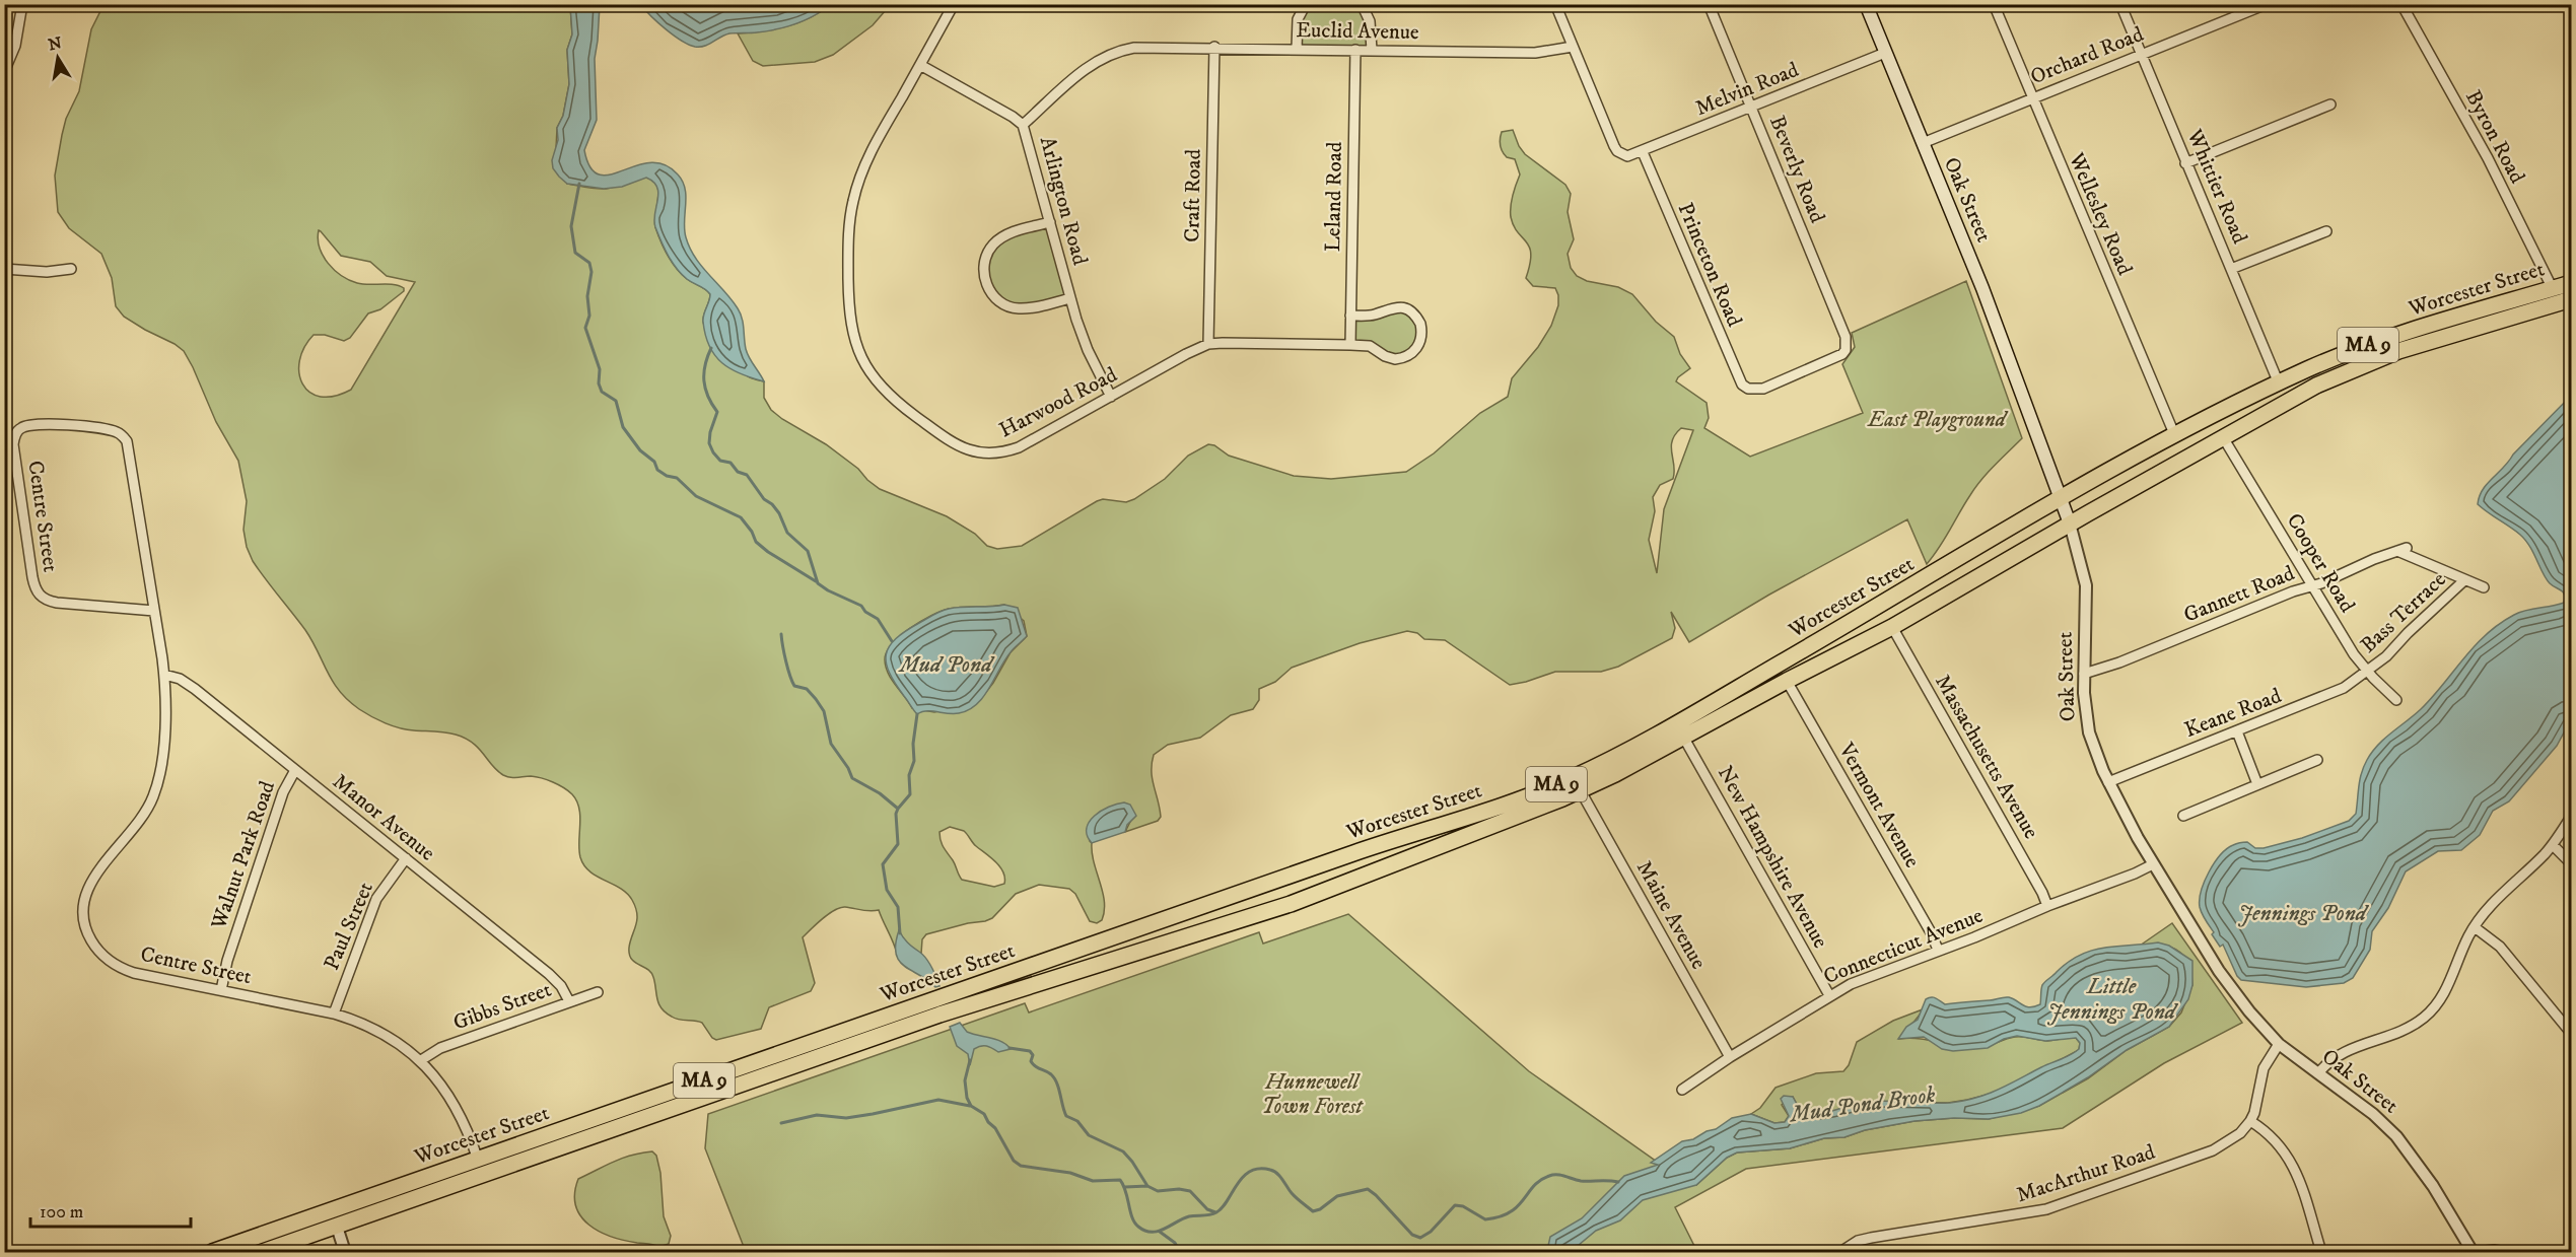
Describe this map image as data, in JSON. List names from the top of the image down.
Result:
{
  "streets": {
    "highway": ["Worcester Street", "MA 9"],
    "main road": ["Oak Street"],
    "street": [
      "Euclid Avenue",
      "Orchard Road",
      "Melvin Road",
      "Byron Road",
      "Beverly Road",
      "Whittier Road",
      "Craft Road",
      "Leland Road",
      "Arlington Road",
      "Wellesley Road",
      "Princeton Road",
      "Harwood Road",
      "Centre Street",
      "Cooper Road",
      "Gannett Road",
      "Bass Terrace",
      "Keane Road",
      "Massachusetts Avenue",
      "Vermont Avenue",
      "Manor Avenue",
      "Walnut Park Road",
      "New Hampshire Avenue",
      "Maine Avenue",
      "Paul Street",
      "Connecticut Avenue",
      "Gibbs Street",
      "MacArthur Road"
    ]
  },
  "crossings": [
    ["Euclid Avenue", "Melvin Road"],
    ["Euclid Avenue", "Craft Road"],
    ["Euclid Avenue", "Leland Road"],
    ["Euclid Avenue", "Arlington Road"],
    ["Orchard Road", "Whittier Road"],
    ["Orchard Road", "Oak Street"],
    ["Orchard Road", "Wellesley Road"],
    ["Melvin Road", "Beverly Road"],
    ["Melvin Road", "Oak Street"],
    ["Melvin Road", "Princeton Road"],
    ["Byron Road", "Worcester Street"],
    ["Beverly Road", "Princeton Road"],
    ["Whittier Road", "Worcester Street"],
    ["Craft Road", "Harwood Road"],
    ["Leland Road", "Harwood Road"],
    ["Oak Street", "Worcester Street"],
    ["Oak Street", "Gannett Road"],
    ["Oak Street", "Keane Road"],
    ["Oak Street", "Connecticut Avenue"],
    ["Arlington Road", "Harwood Road"],
    ["Wellesley Road", "Worcester Street"],
    ["Worcester Street", "Centre Street"],
    ["Worcester Street", "Cooper Road"],
    ["Worcester Street", "Massachusetts Avenue"],
    ["Worcester Street", "Vermont Avenue"],
    ["Worcester Street", "New Hampshire Avenue"],
    ["Worcester Street", "Maine Avenue"],
    ["Centre Street", "Manor Avenue"],
    ["Centre Street", "Walnut Park Road"],
    ["Centre Street", "Paul Street"],
    ["Centre Street", "Gibbs Street"],
    ["Cooper Road", "Gannett Road"],
    ["Cooper Road", "Bass Terrace"],
    ["Cooper Road", "Keane Road"],
    ["Gannett Road", "Bass Terrace"],
    ["Bass Terrace", "Keane Road"],
    ["Massachusetts Avenue", "Connecticut Avenue"],
    ["Vermont Avenue", "Connecticut Avenue"],
    ["Manor Avenue", "Walnut Park Road"],
    ["Manor Avenue", "Paul Street"],
    ["Manor Avenue", "Gibbs Street"],
    ["New Hampshire Avenue", "Connecticut Avenue"],
    ["Maine Avenue", "Connecticut Avenue"]
  ],
  "water": [
    "Mud Pond",
    "Jennings Pond",
    "Little Jennings Pond",
    "Mud Pond Brook"
  ],
  "parks": ["East Playground", "Hunnewell Town Forest"],
  "scale_bar": "100 m",
  "north": "top"
}
